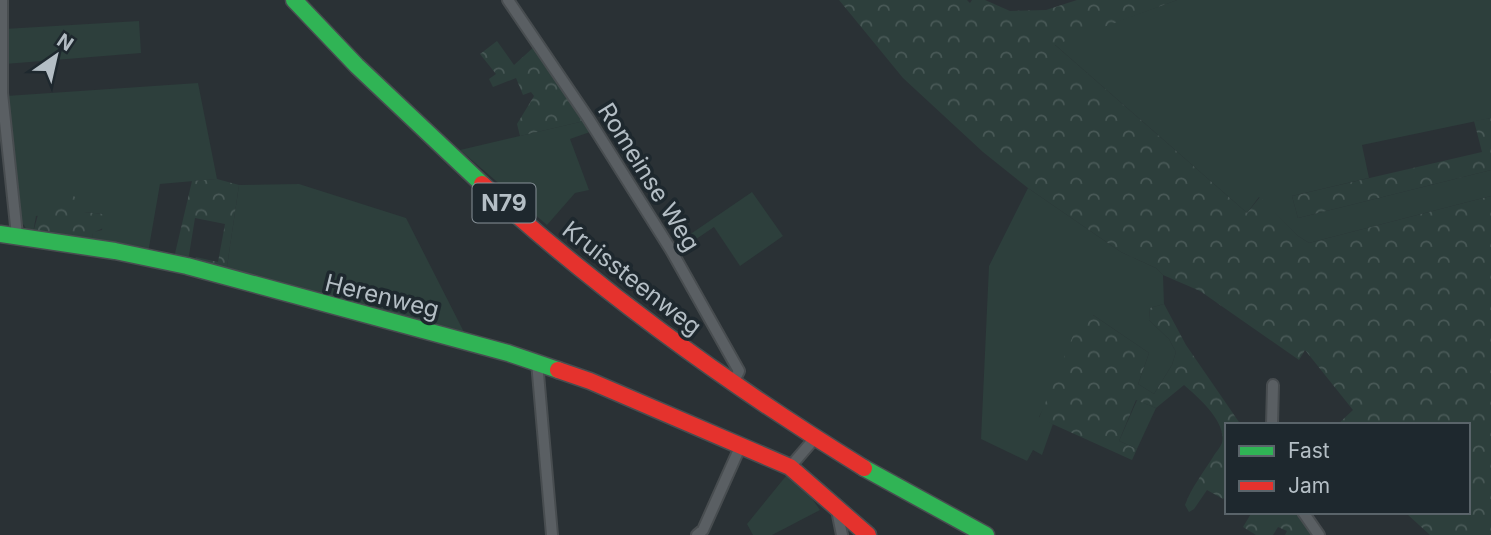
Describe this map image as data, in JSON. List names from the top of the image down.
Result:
{
  "streets": {
    "street": [
      "Romeinse Weg",
      "N79",
      "Kruissteenweg",
      "Herenweg"
    ]
  },
  "crossings": [
    ["Romeinse Weg", "Kruissteenweg"]
  ],
  "legend": ["Fast", "Jam"],
  "north": "top right"
}
